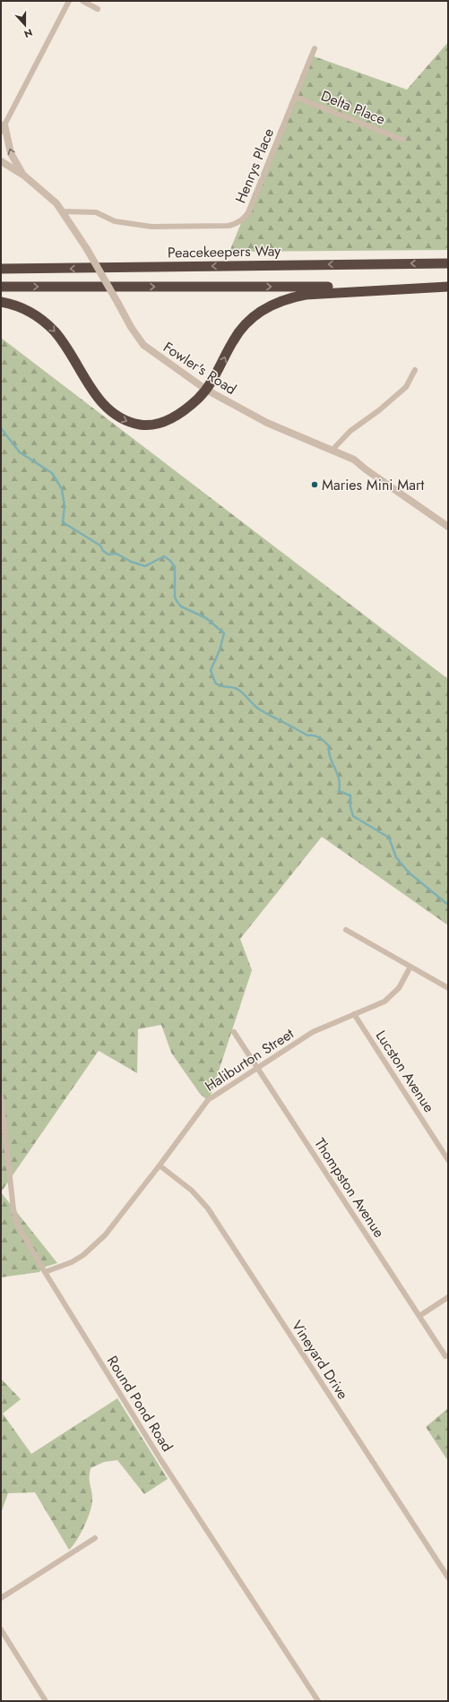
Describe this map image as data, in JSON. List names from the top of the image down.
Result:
{
  "streets": {
    "highway": ["Peacekeepers Way"],
    "street": [
      "Delta Place",
      "Henrys Place",
      "Fowler's Road",
      "Haliburton Street",
      "Lucston Avenue",
      "Thompston Avenue",
      "Vineyard Drive",
      "Round Pond Road"
    ]
  },
  "crossings": [
    ["Delta Place", "Henrys Place"],
    ["Henrys Place", "Fowler's Road"],
    ["Haliburton Street", "Lucston Avenue"],
    ["Haliburton Street", "Thompston Avenue"],
    ["Haliburton Street", "Vineyard Drive"],
    ["Haliburton Street", "Round Pond Road"]
  ],
  "places": ["Maries Mini Mart"],
  "north": "bottom"
}
